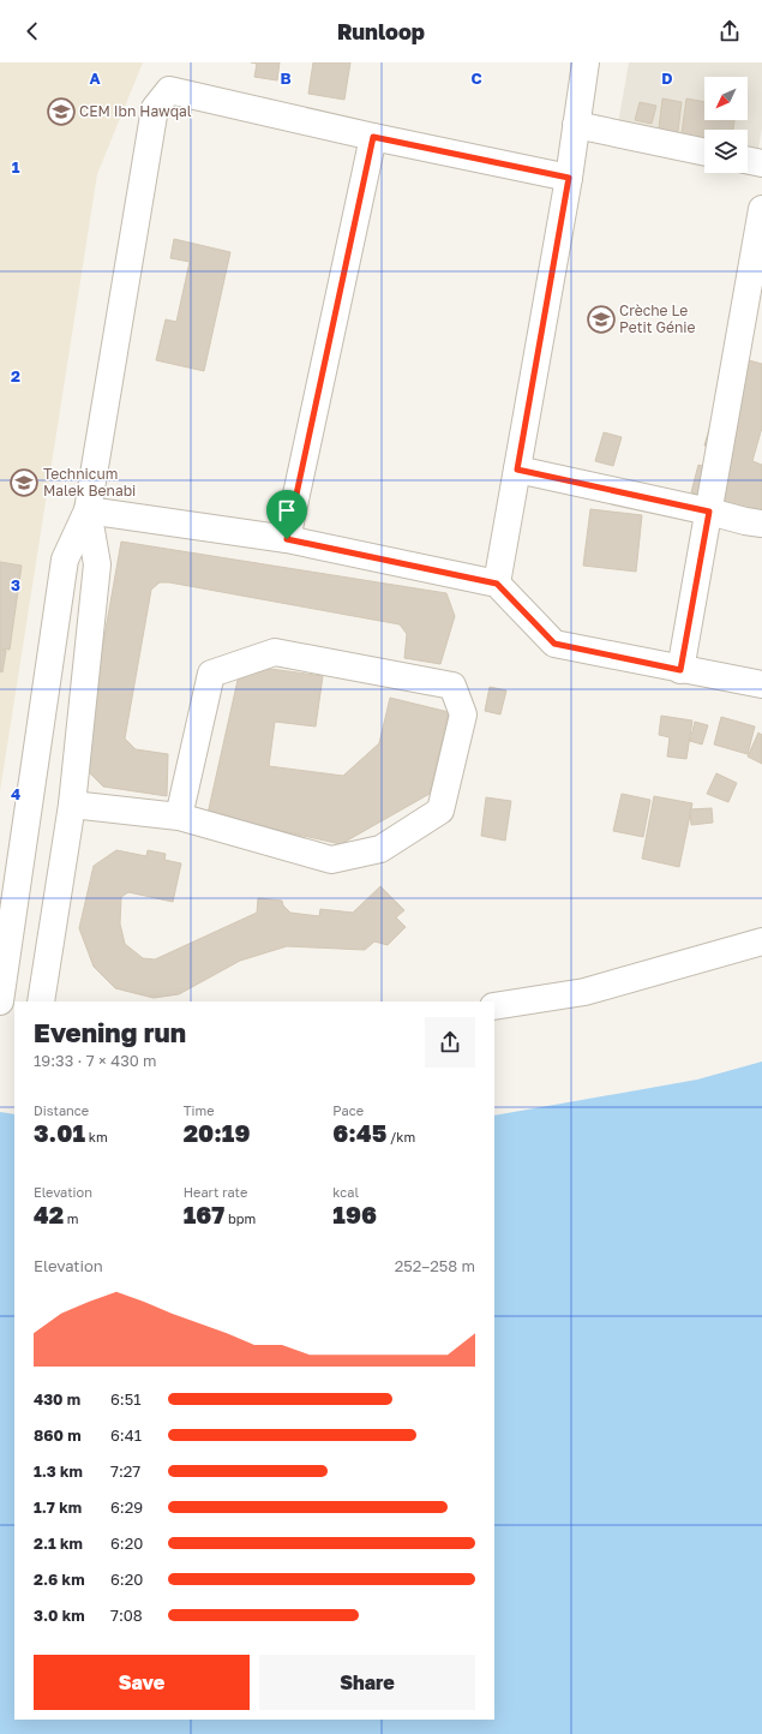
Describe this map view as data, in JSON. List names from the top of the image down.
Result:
{
  "places": {
    "school or university": ["CEM Ibn Hawqal", "Crèche Le Petit Génie", "Technicum Malek Benabi"]
  },
  "north": "bottom left",
  "page": {
    "header": "Runloop",
    "heading": ["Evening run", "19:33 · 7 × 430 m"],
    "stats": [
      ["Distance", "3.01 km"],
      ["Time", "20:19"],
      ["Pace", "6:45 /km"],
      ["Elevation", "42 m"],
      ["Heart rate", "167 bpm"],
      ["kcal", "196"]
    ],
    "chart": ["Elevation", "252–258 m"],
    "list": [
      {
        "name": "430 m",
        "note": "6:51"
      },
      {
        "name": "860 m",
        "note": "6:41"
      },
      {
        "name": "1.3 km",
        "note": "7:27"
      },
      {
        "name": "1.7 km",
        "note": "6:29"
      },
      {
        "name": "2.1 km",
        "note": "6:20"
      },
      {
        "name": "2.6 km",
        "note": "6:20"
      },
      {
        "name": "3.0 km",
        "note": "7:08"
      }
    ],
    "buttons": ["Save", "Share"]
  },
  "grid": {
    "columns": [
      "A",
      "B",
      "C",
      "D"
    ],
    "rows": [
      "1",
      "2",
      "3",
      "4"
    ]
  }
}
